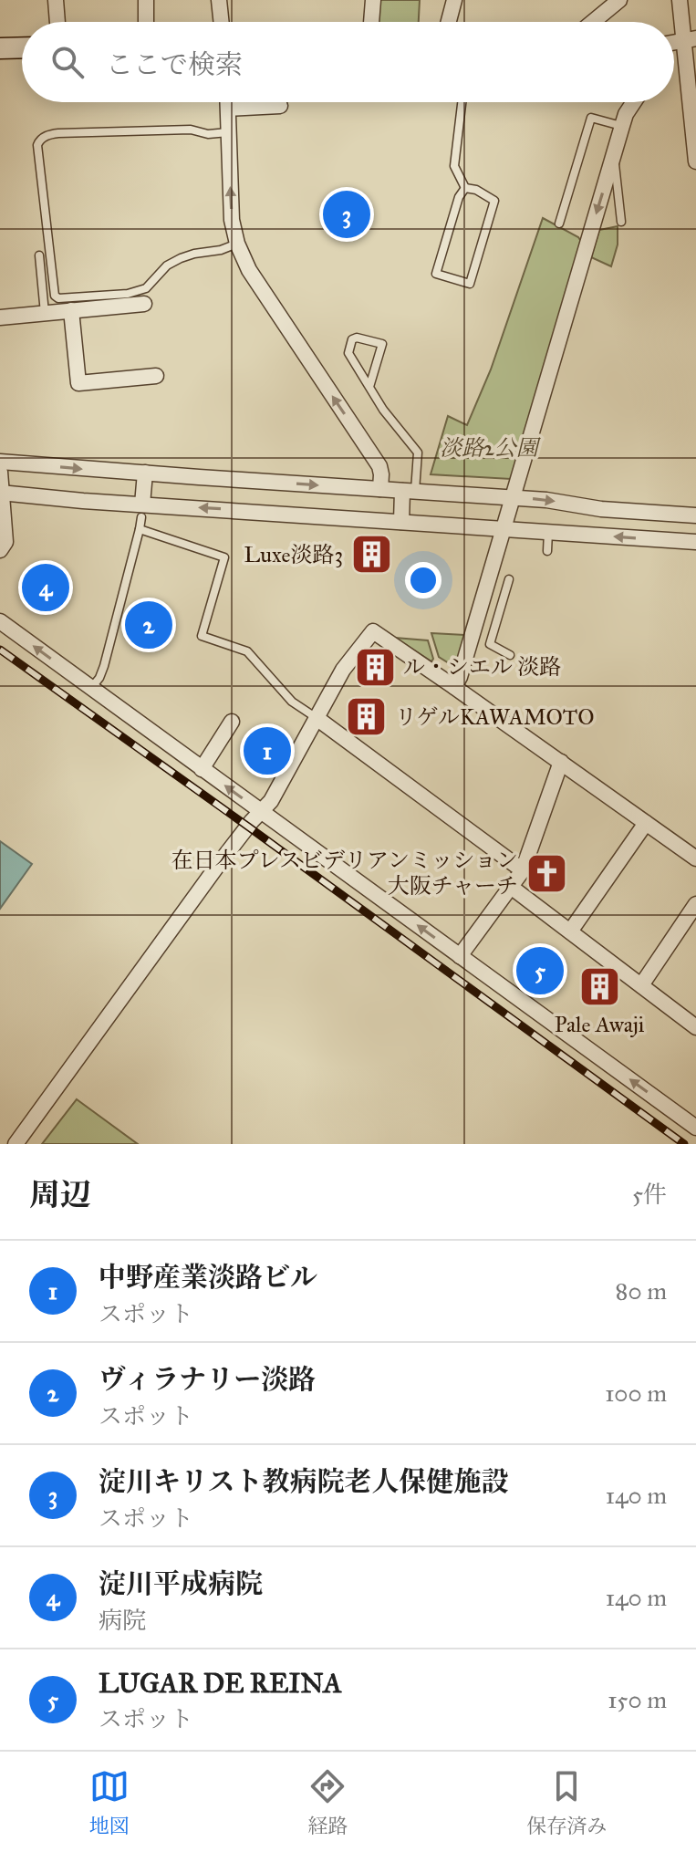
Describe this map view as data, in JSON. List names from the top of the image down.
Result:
{
  "parks": ["淡路2公園"],
  "places": {
    "building": [
      "Luxe淡路3",
      "ル・シエル 淡路",
      "リゲルKAWAMOTO",
      "Pale Awaji"
    ],
    "church": ["在日本プレスビデリアンミッション 大阪チャーチ"]
  },
  "page": {
    "search": "ここで検索",
    "pins": [
      "3",
      "4",
      "2",
      "1",
      "5"
    ],
    "heading": ["周辺", "5件"],
    "list": [
      {
        "mark": "1",
        "name": "中野産業淡路ビル",
        "note": "スポット",
        "value": "80 m"
      },
      {
        "mark": "2",
        "name": "ヴィラナリー淡路",
        "note": "スポット",
        "value": "100 m"
      },
      {
        "mark": "3",
        "name": "淀川キリスト教病院老人保健施設",
        "note": "スポット",
        "value": "140 m"
      },
      {
        "mark": "4",
        "name": "淀川平成病院",
        "note": "病院",
        "value": "140 m"
      },
      {
        "mark": "5",
        "name": "LUGAR DE REINA",
        "note": "スポット",
        "value": "150 m"
      }
    ],
    "nav": ["地図", "経路", "保存済み"]
  }
}
